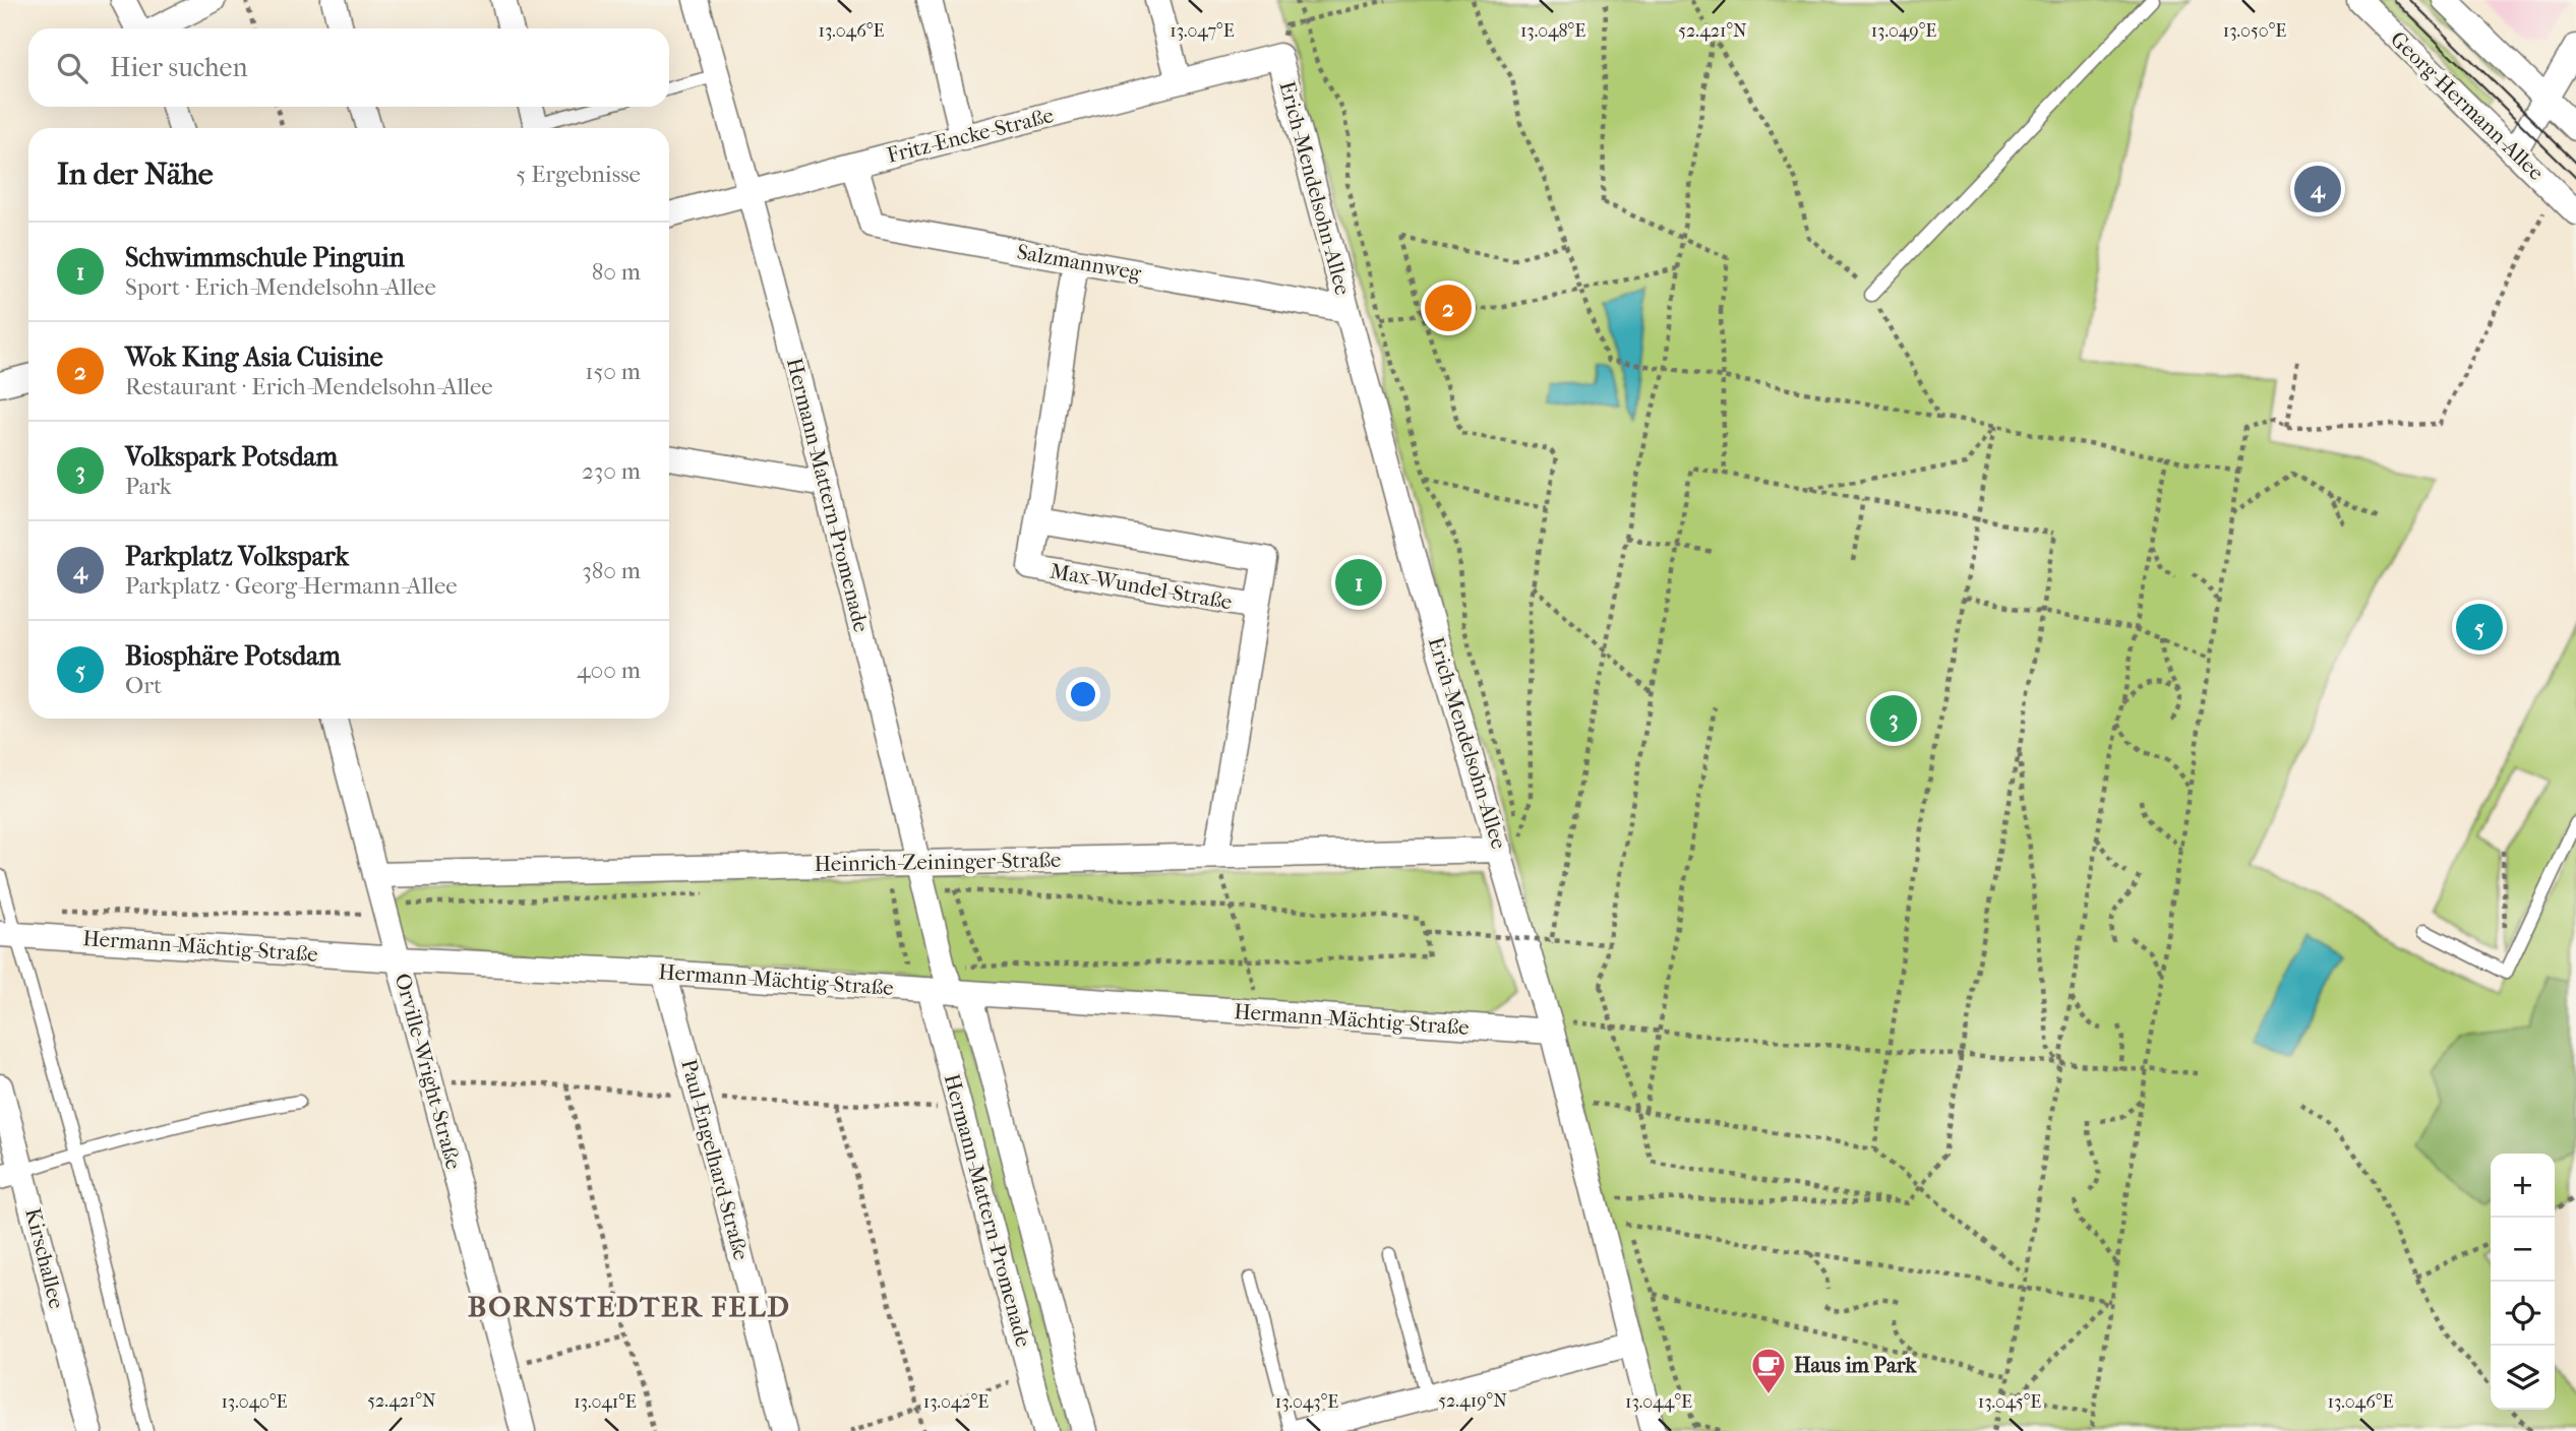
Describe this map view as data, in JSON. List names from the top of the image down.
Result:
{
  "streets": {
    "street": [
      "Georg-Hermann-Allee",
      "Fritz-Encke-Straße",
      "Erich-Mendelsohn-Allee",
      "Salzmannweg",
      "Hermann-Mattern-Promenade",
      "Max-Wundel-Straße",
      "Heinrich-Zeininger-Straße",
      "Hermann-Mächtig-Straße",
      "Orville-Wright-Straße",
      "Paul-Engelhard-Straße",
      "Kirschallee"
    ]
  },
  "crossings": [
    ["Fritz-Encke-Straße", "Erich-Mendelsohn-Allee"],
    ["Fritz-Encke-Straße", "Salzmannweg"],
    ["Fritz-Encke-Straße", "Hermann-Mattern-Promenade"],
    ["Erich-Mendelsohn-Allee", "Salzmannweg"],
    ["Erich-Mendelsohn-Allee", "Heinrich-Zeininger-Straße"],
    ["Erich-Mendelsohn-Allee", "Hermann-Mächtig-Straße"],
    ["Salzmannweg", "Max-Wundel-Straße"],
    ["Hermann-Mattern-Promenade", "Heinrich-Zeininger-Straße"],
    ["Hermann-Mattern-Promenade", "Hermann-Mächtig-Straße"],
    ["Max-Wundel-Straße", "Heinrich-Zeininger-Straße"],
    ["Heinrich-Zeininger-Straße", "Orville-Wright-Straße"],
    ["Hermann-Mächtig-Straße", "Orville-Wright-Straße"],
    ["Hermann-Mächtig-Straße", "Paul-Engelhard-Straße"]
  ],
  "districts": ["BORNSTEDTER FELD"],
  "places": {
    "cafe": ["Haus im Park"]
  },
  "page": {
    "search": "Hier suchen",
    "heading": ["In der Nähe", "5 Ergebnisse"],
    "pins": [
      "4",
      "2",
      "1",
      "5",
      "3"
    ],
    "list": [
      {
        "mark": "1",
        "name": "Schwimmschule Pinguin",
        "note": "Sport · Erich-Mendelsohn-Allee",
        "value": "80 m"
      },
      {
        "mark": "2",
        "name": "Wok King Asia Cuisine",
        "note": "Restaurant · Erich-Mendelsohn-Allee",
        "value": "150 m"
      },
      {
        "mark": "3",
        "name": "Volkspark Potsdam",
        "note": "Park",
        "value": "230 m"
      },
      {
        "mark": "4",
        "name": "Parkplatz Volkspark",
        "note": "Parkplatz · Georg-Hermann-Allee",
        "value": "380 m"
      },
      {
        "mark": "5",
        "name": "Biosphäre Potsdam",
        "note": "Ort",
        "value": "400 m"
      }
    ],
    "map_buttons": ["+", "−"]
  },
  "coordinates": [
    "13.046°E",
    "13.047°E",
    "13.048°E",
    "13.049°E",
    "13.050°E",
    "52.421°N",
    "52.419°N",
    "13.040°E",
    "13.041°E",
    "13.042°E",
    "13.043°E",
    "13.044°E",
    "13.045°E"
  ]
}
